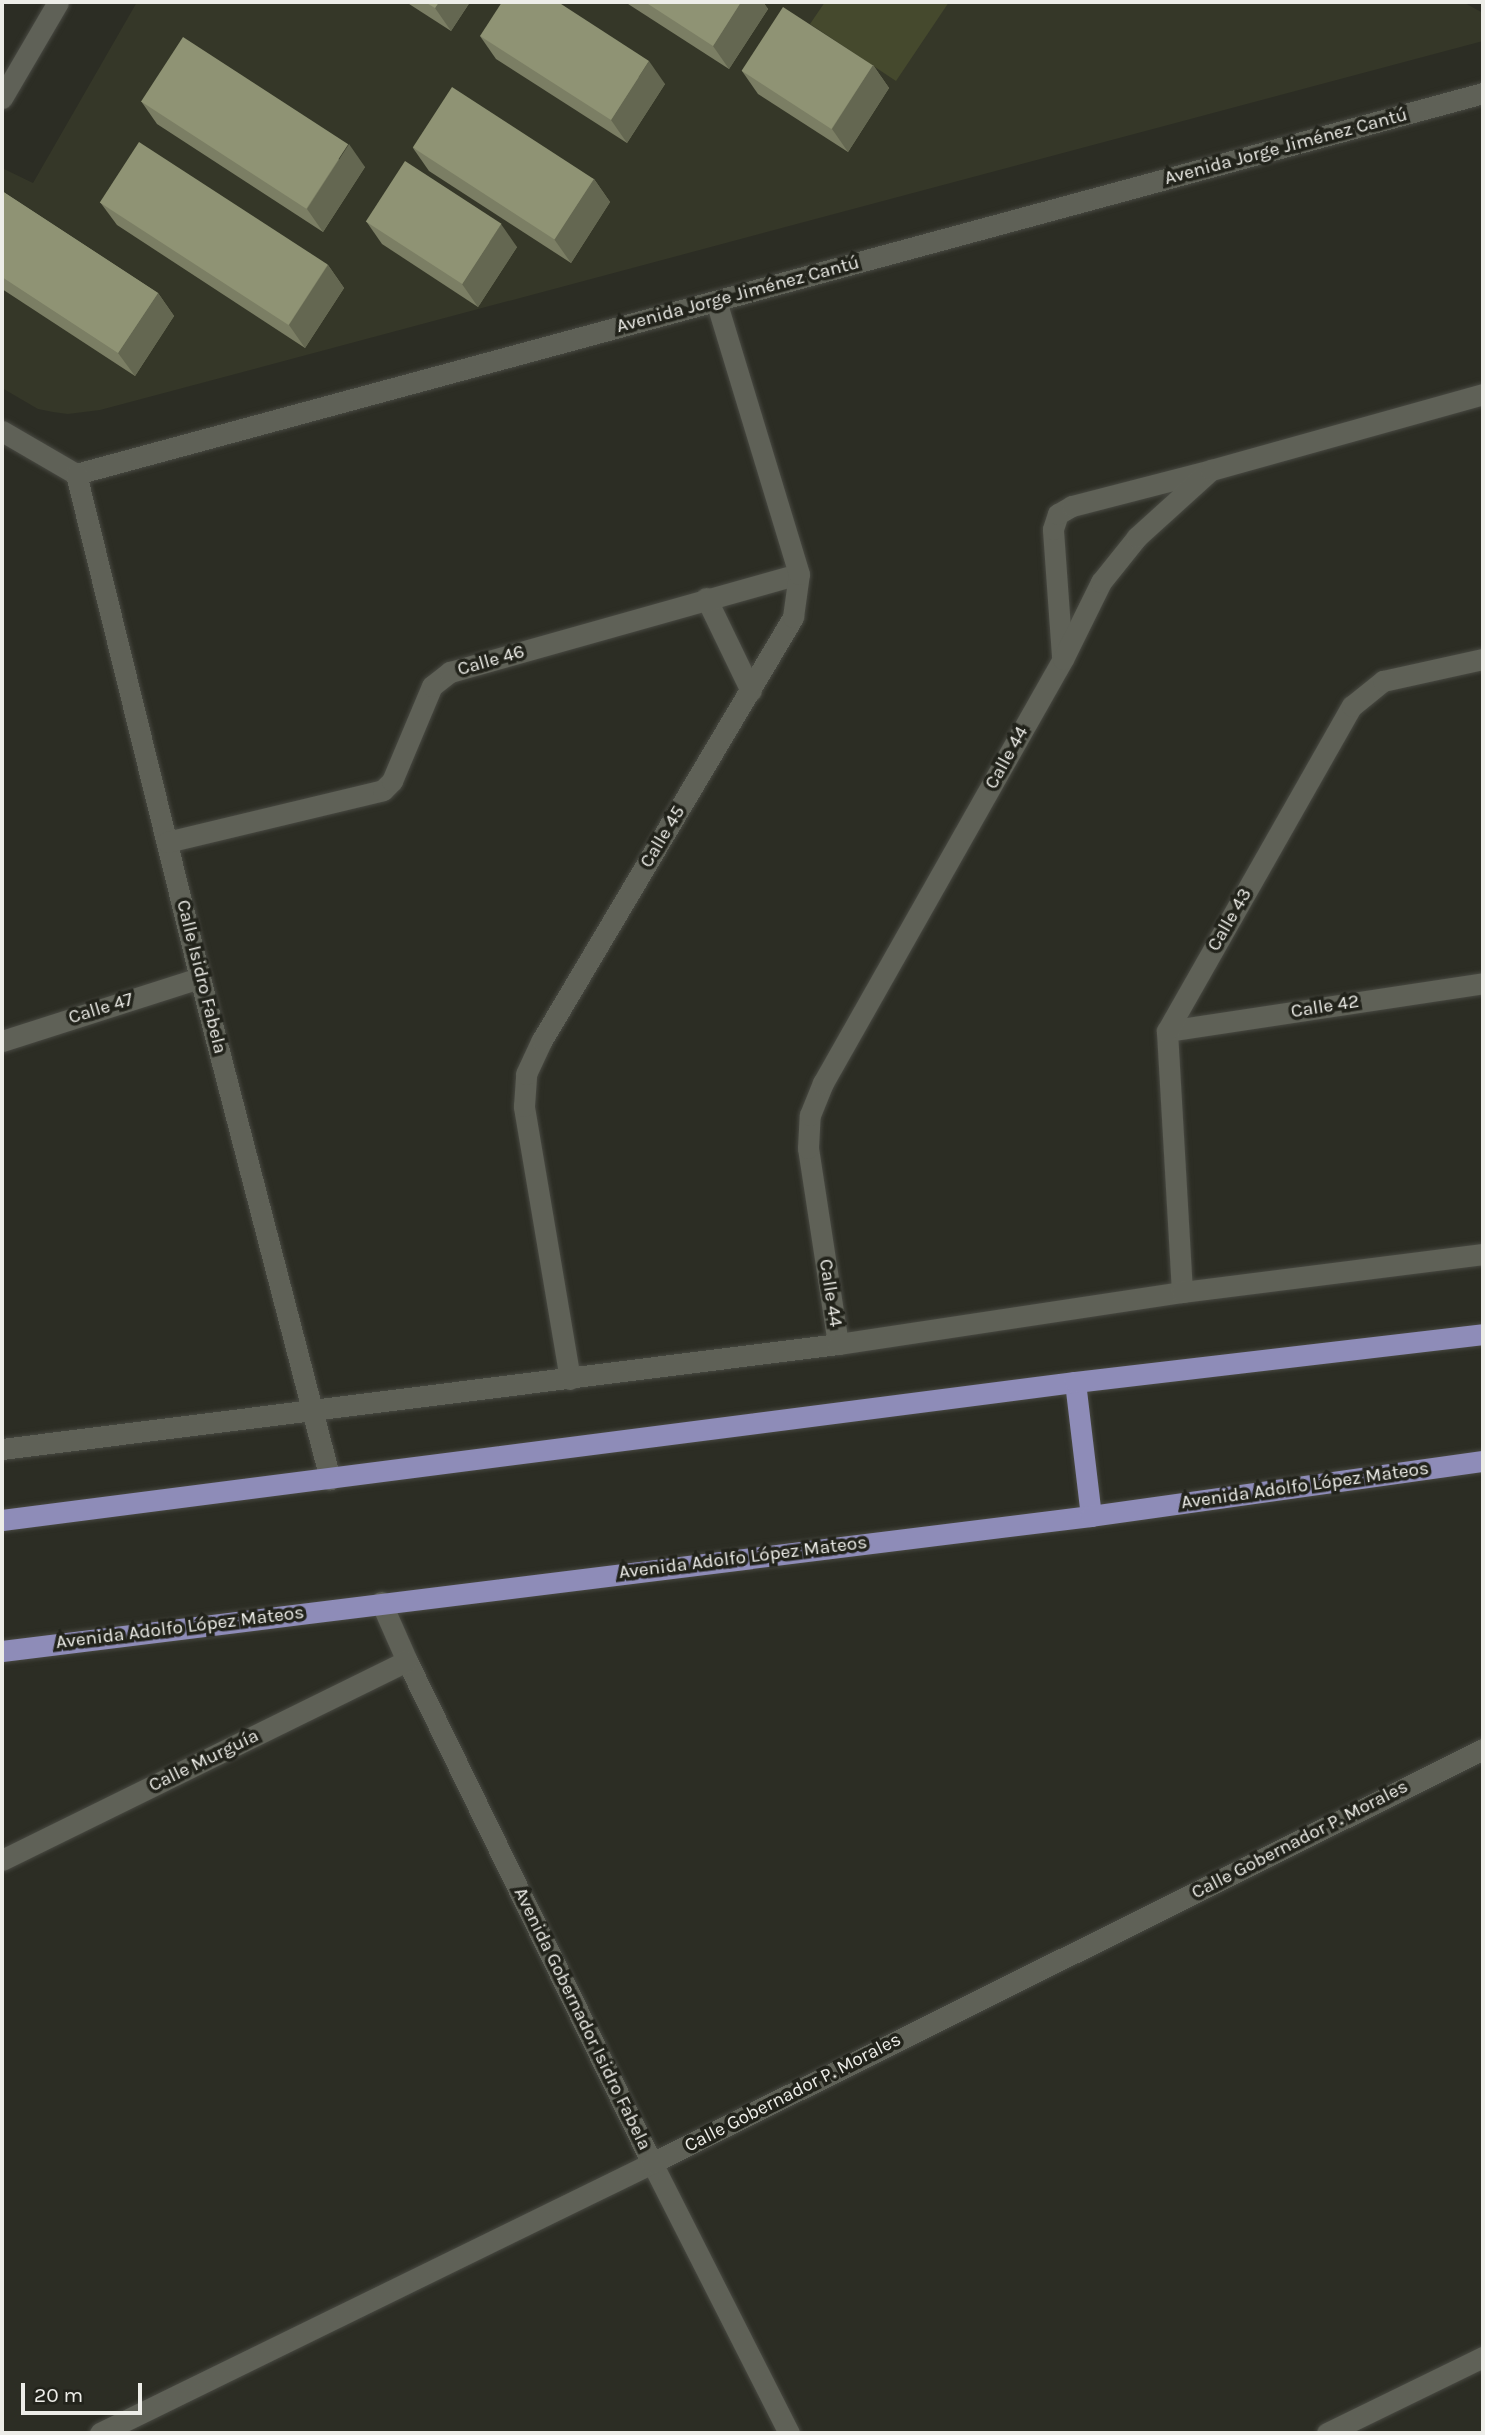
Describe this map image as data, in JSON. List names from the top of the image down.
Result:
{
  "streets": {
    "main road": ["Avenida Adolfo López Mateos"],
    "street": [
      "Avenida Jorge Jiménez Cantú",
      "Calle 46",
      "Calle 44",
      "Calle 45",
      "Calle 43",
      "Calle Isidro Fabela",
      "Calle 42",
      "Calle 47",
      "Calle Murguía",
      "Calle Gobernador P. Morales",
      "Avenida Gobernador Isidro Fabela"
    ]
  },
  "crossings": [
    ["Avenida Jorge Jiménez Cantú", "Calle 45"],
    ["Avenida Jorge Jiménez Cantú", "Calle Isidro Fabela"],
    ["Calle 46", "Calle 45"],
    ["Calle 46", "Calle Isidro Fabela"],
    ["Calle 43", "Calle 42"],
    ["Calle Isidro Fabela", "Calle 47"],
    ["Avenida Adolfo López Mateos", "Avenida Gobernador Isidro Fabela"],
    ["Calle Murguía", "Avenida Gobernador Isidro Fabela"],
    ["Calle Gobernador P. Morales", "Avenida Gobernador Isidro Fabela"]
  ],
  "scale_bar": "20 m"
}
